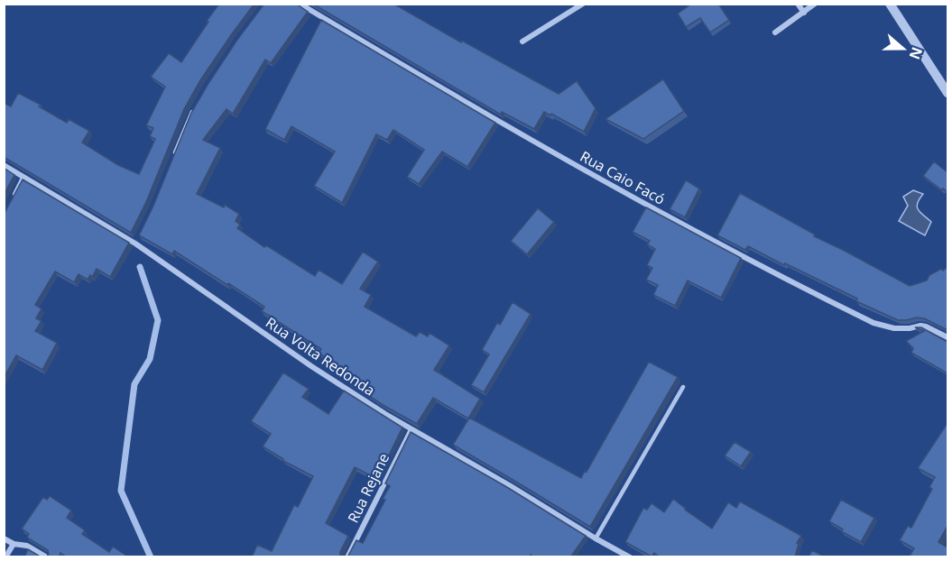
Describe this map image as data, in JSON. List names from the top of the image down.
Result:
{
  "streets": {
    "street": ["Rua Caio Facó", "Rua Volta Redonda", "Rua Rejane"]
  },
  "crossings": [
    ["Rua Volta Redonda", "Rua Rejane"]
  ],
  "north": "right"
}
